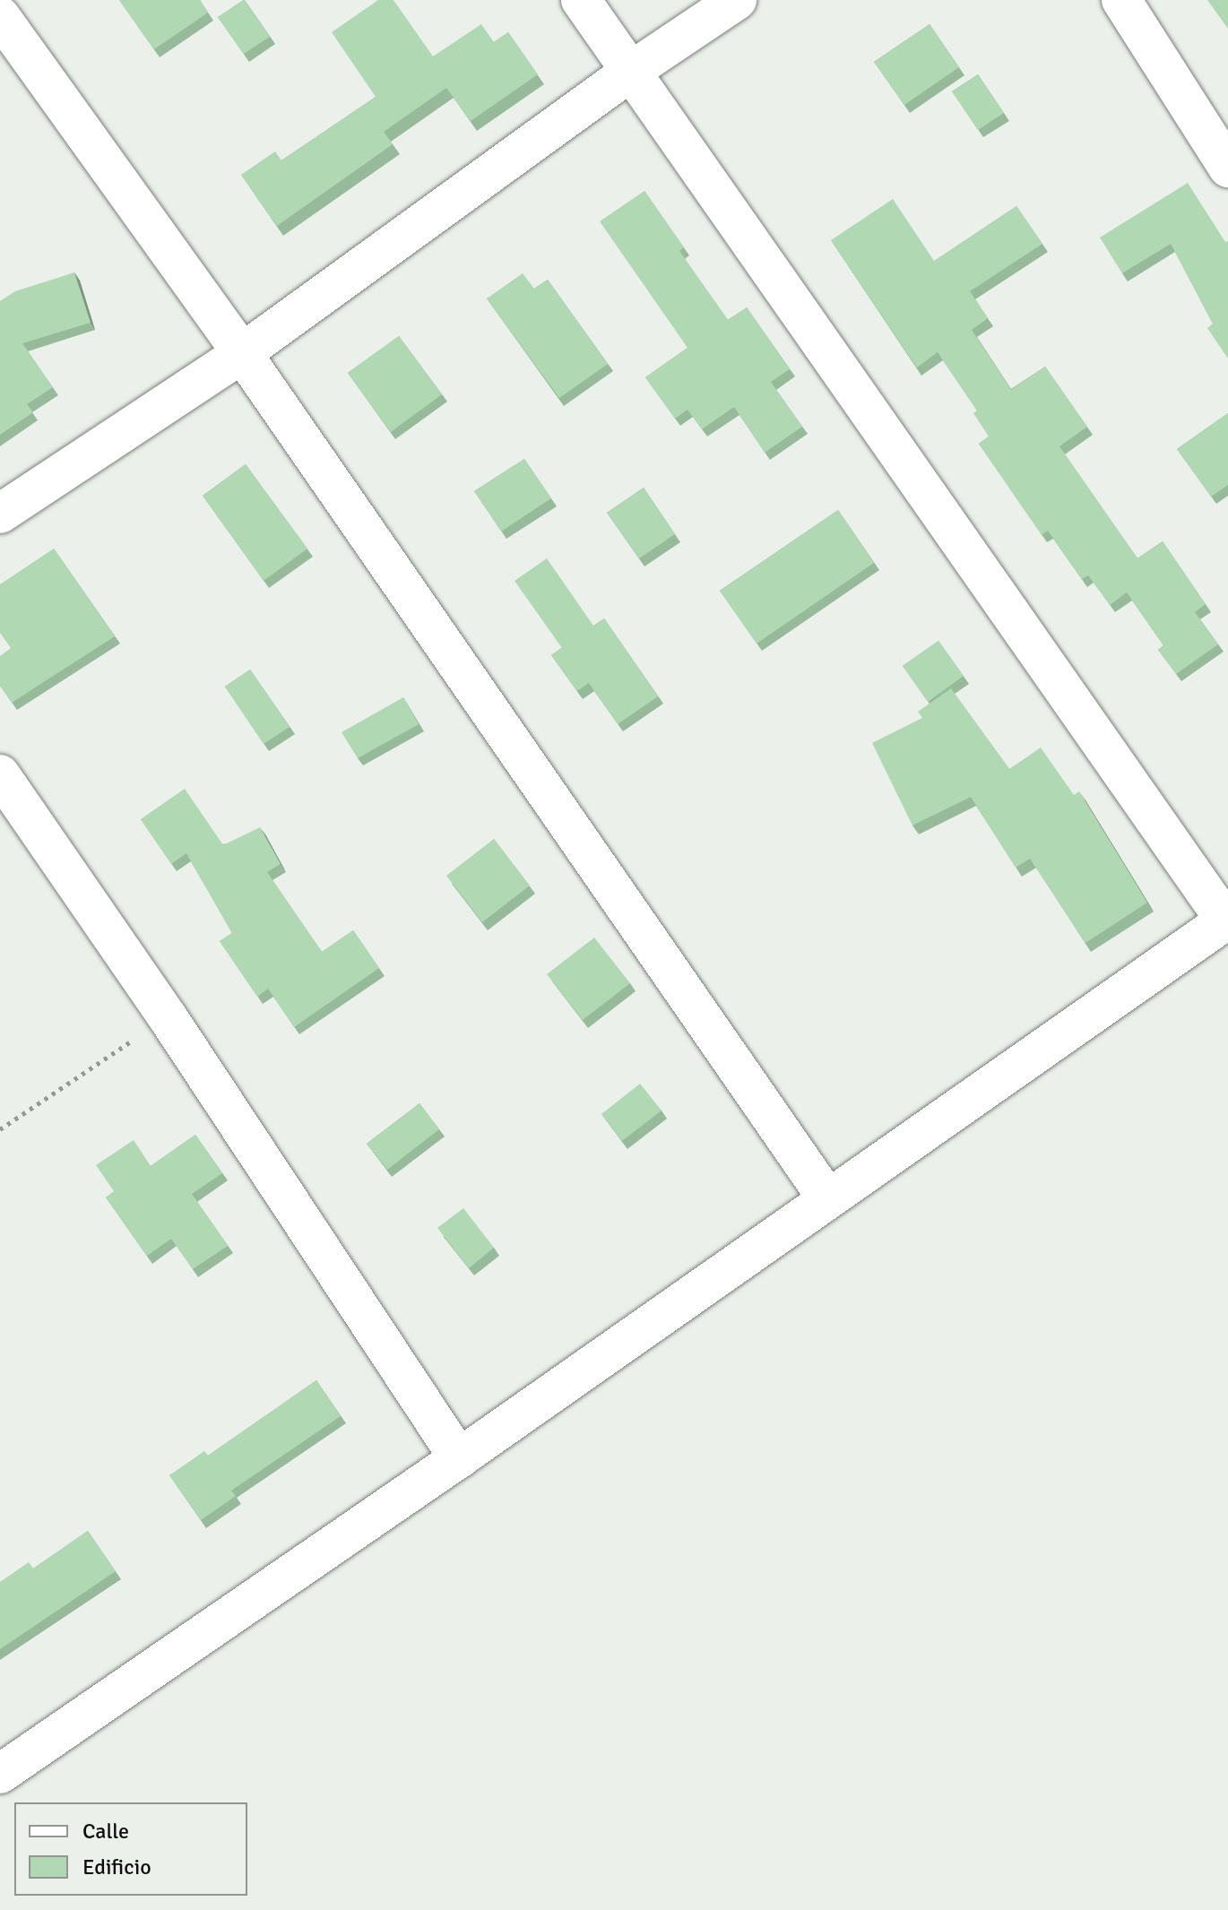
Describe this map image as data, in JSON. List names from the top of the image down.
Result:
{
  "legend": ["Calle", "Edificio"]
}
